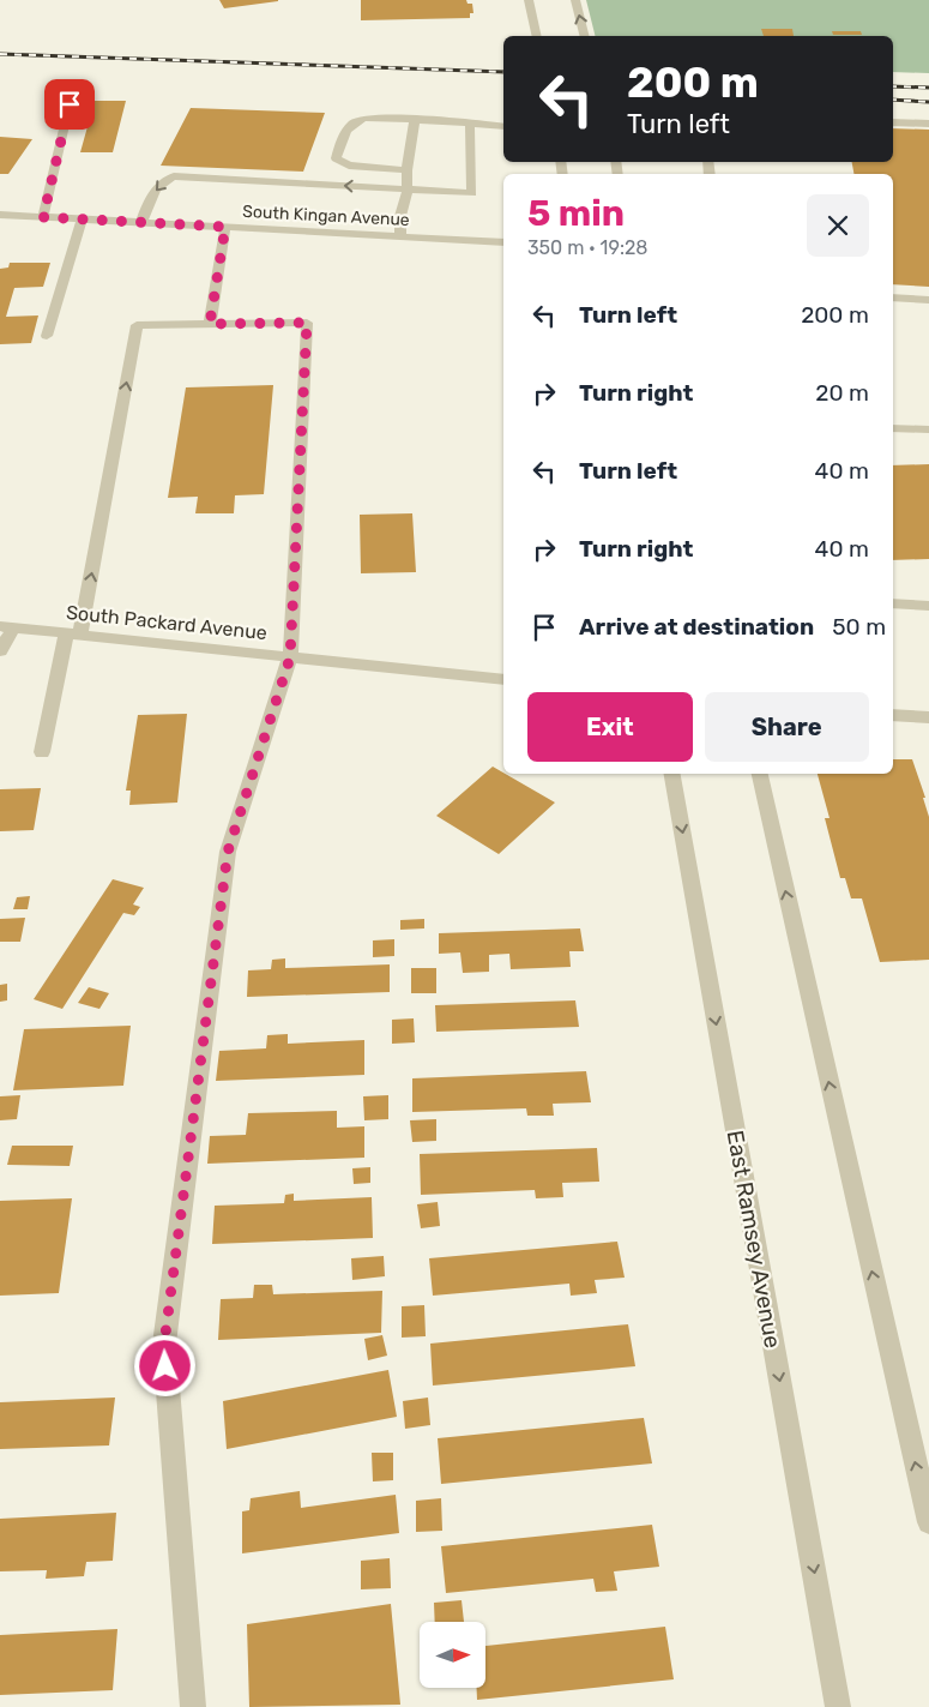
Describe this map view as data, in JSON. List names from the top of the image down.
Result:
{
  "streets": {
    "street": ["South Kingan Avenue", "South Packard Avenue", "East Ramsey Avenue"]
  },
  "north": "right",
  "page": {
    "turn": ["200 m", "Turn left"],
    "heading": ["5 min", "350 m · 19:28"],
    "list": [
      {
        "name": "Turn left",
        "value": "200 m"
      },
      {
        "name": "Turn right",
        "value": "20 m"
      },
      {
        "name": "Turn left",
        "value": "40 m"
      },
      {
        "name": "Turn right",
        "value": "40 m"
      },
      {
        "name": "Arrive at destination",
        "value": "50 m"
      }
    ],
    "buttons": ["Exit", "Share"]
  }
}
